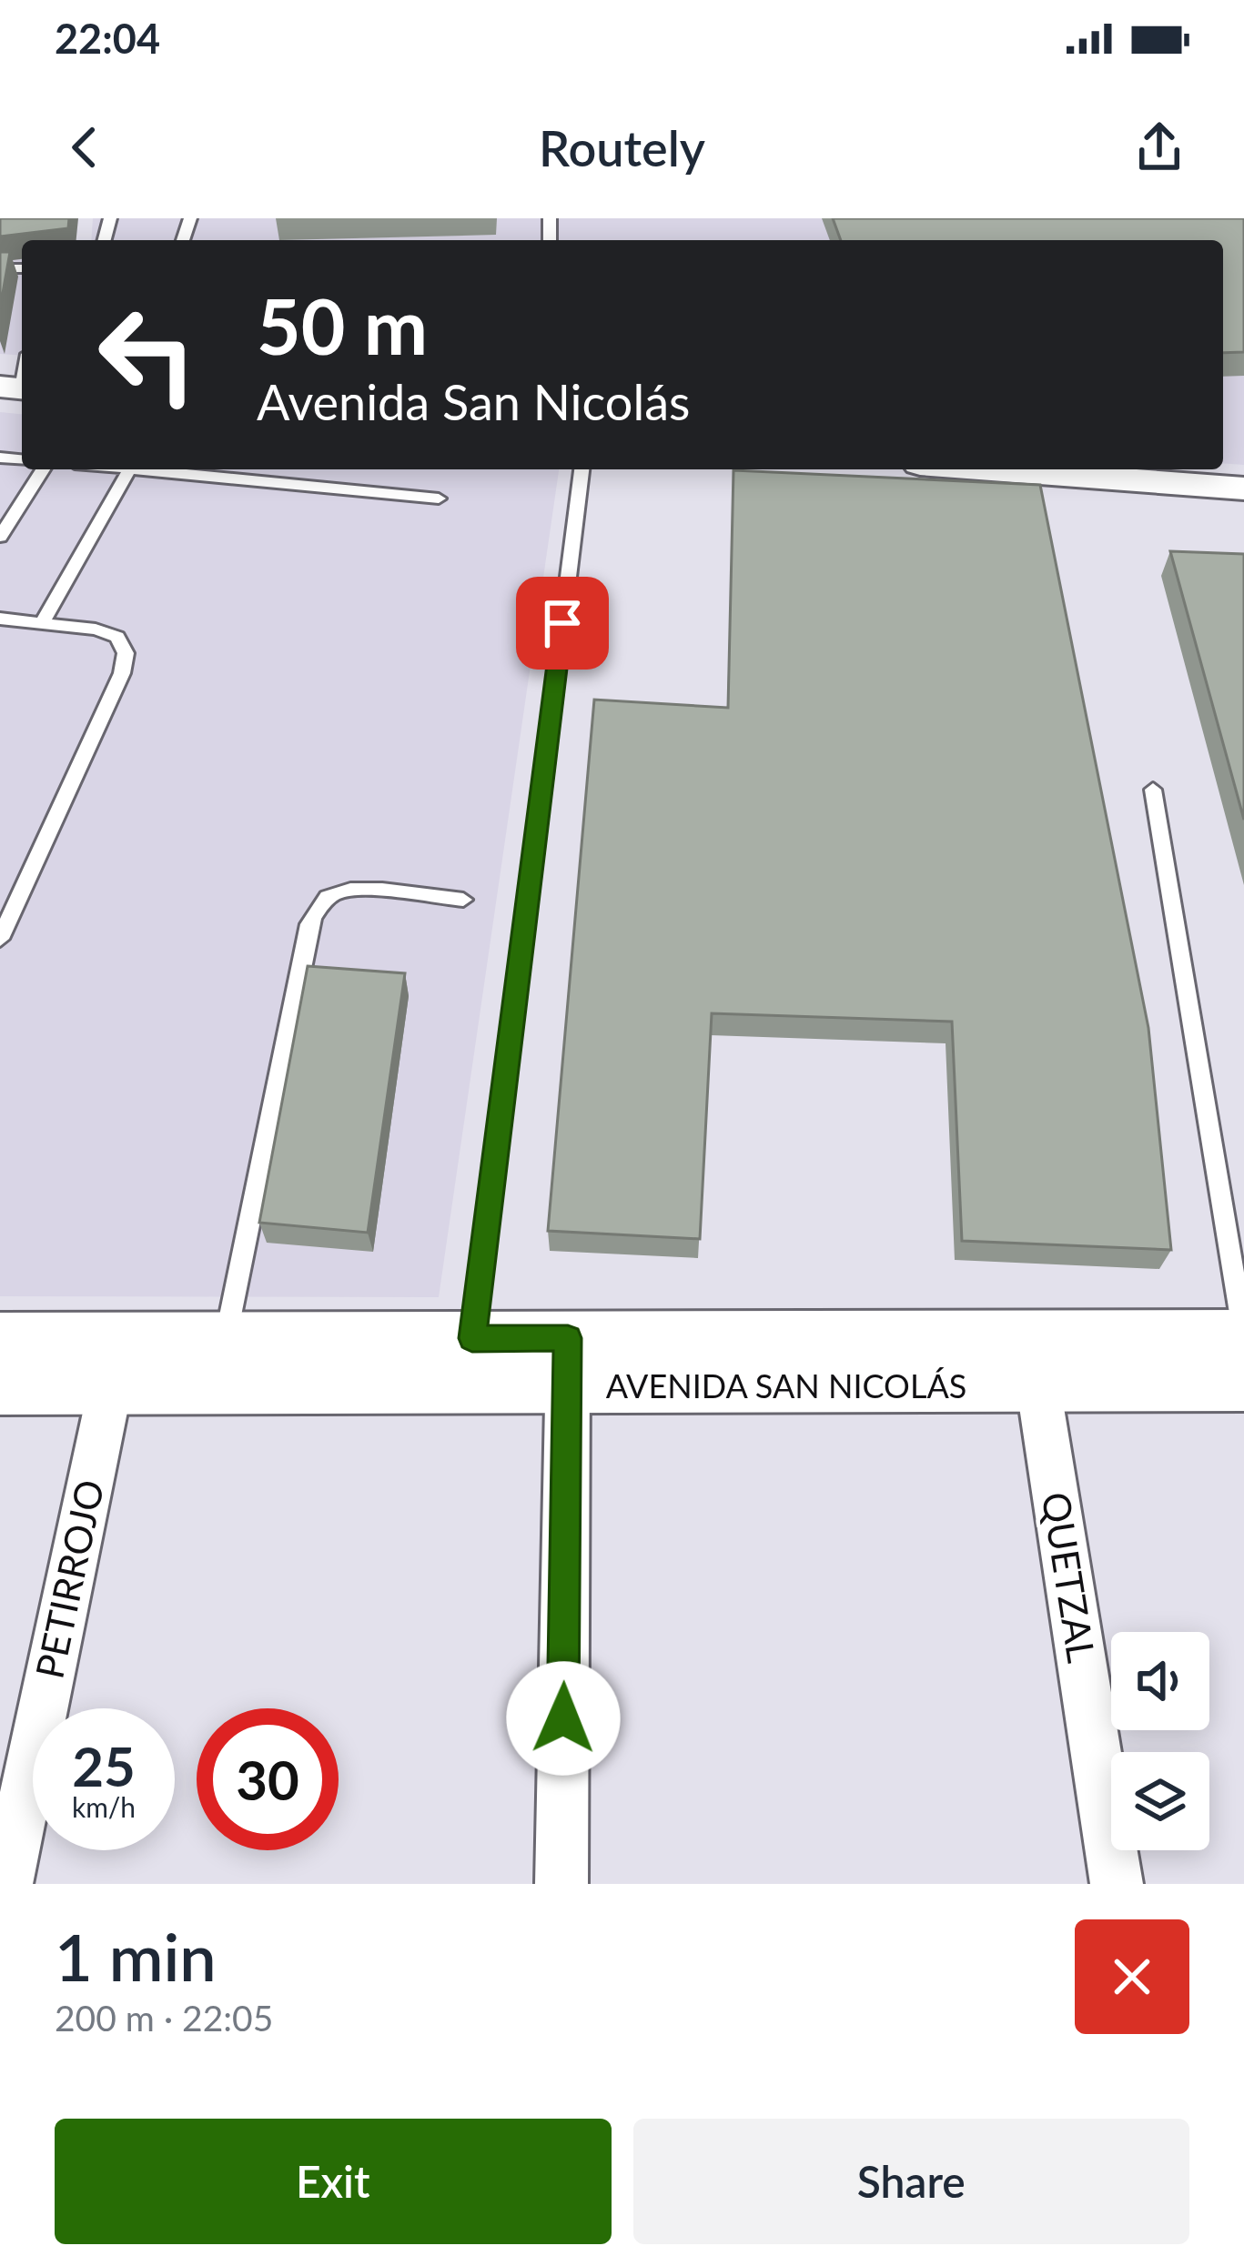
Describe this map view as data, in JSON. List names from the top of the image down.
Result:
{
  "streets": {
    "street": ["AVENIDA SAN NICOLÁS", "QUETZAL", "PETIRROJO"]
  },
  "crossings": [
    ["AVENIDA SAN NICOLÁS", "QUETZAL"],
    ["AVENIDA SAN NICOLÁS", "PETIRROJO"]
  ],
  "page": {
    "status": "22:04",
    "header": "Routely",
    "turn": ["50 m", "Avenida San Nicolás"],
    "speed": "25 km/h",
    "limit": "30",
    "heading": ["1 min", "200 m · 22:05"],
    "buttons": ["Exit", "Share"]
  }
}
